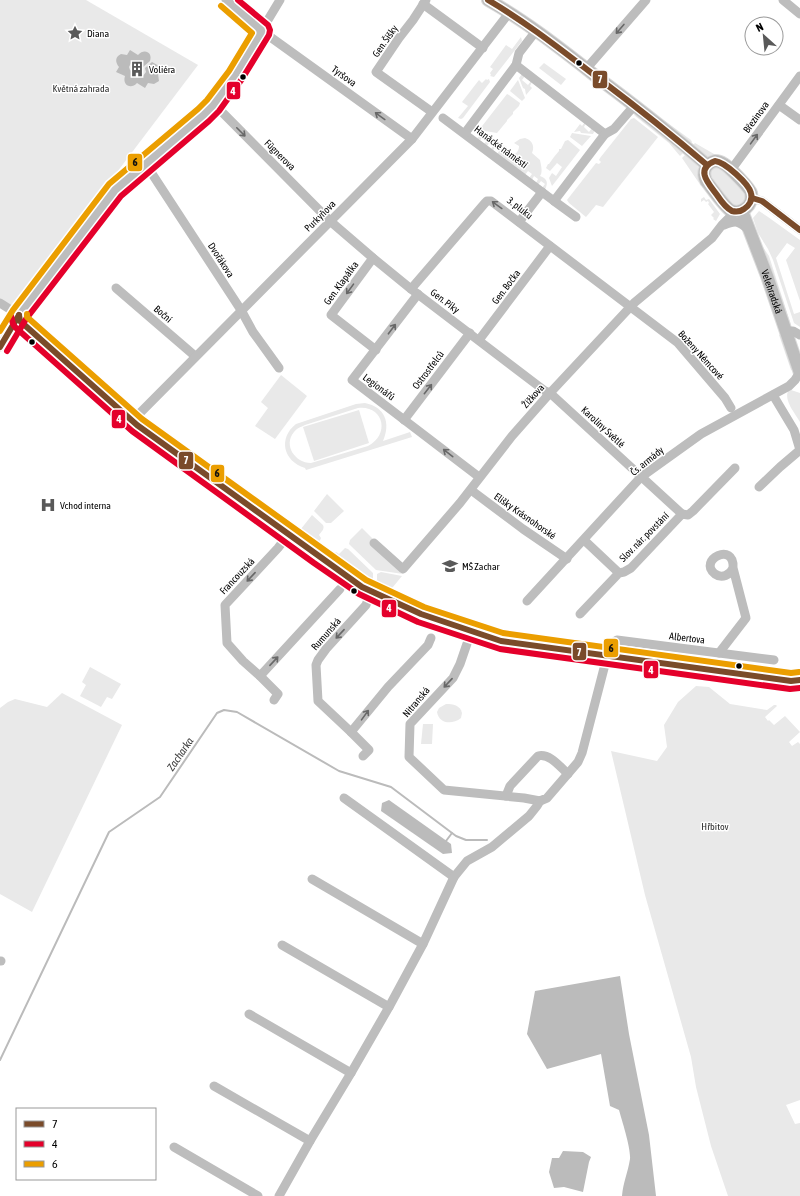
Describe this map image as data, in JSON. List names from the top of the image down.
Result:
{
  "streets": {
    "main road": ["Velehradská"],
    "street": [
      "Gen. Šišky",
      "Tyršova",
      "Březinova",
      "Hanácké náměstí",
      "Fügnerova",
      "3. pluku",
      "Purkyňova",
      "Dvořákova",
      "Gen. Klapálka",
      "Gen. Bočka",
      "Gen. Píky",
      "Boční",
      "Boženy Němcové",
      "Ostrostřelců",
      "Legionářů",
      "Žižkova",
      "Karolíny Světlé",
      "Čs. armády",
      "Elišky Krásnohorské",
      "Slov. nár. povstání",
      "Francouzská",
      "Rumunská",
      "Albertova",
      "Nitranská"
    ]
  },
  "crossings": [
    ["Gen. Šišky", "Purkyňova"],
    ["Tyršova", "Purkyňova"],
    ["Fügnerova", "Purkyňova"],
    ["Fügnerova", "Gen. Píky"],
    ["3. pluku", "Gen. Bočka"],
    ["3. pluku", "Gen. Píky"],
    ["3. pluku", "Boženy Němcové"],
    ["3. pluku", "Legionářů"],
    ["3. pluku", "Žižkova"],
    ["Purkyňova", "Dvořákova"],
    ["Purkyňova", "Gen. Píky"],
    ["Purkyňova", "Boční"],
    ["Gen. Klapálka", "Gen. Píky"],
    ["Gen. Klapálka", "Legionářů"],
    ["Gen. Bočka", "Gen. Píky"],
    ["Velehradská", "Žižkova"],
    ["Gen. Píky", "Ostrostřelců"],
    ["Gen. Píky", "Legionářů"],
    ["Gen. Píky", "Žižkova"],
    ["Gen. Píky", "Karolíny Světlé"],
    ["Boženy Němcové", "Žižkova"],
    ["Ostrostřelců", "Legionářů"],
    ["Legionářů", "Žižkova"],
    ["Žižkova", "Karolíny Světlé"],
    ["Žižkova", "Elišky Krásnohorské"],
    ["Karolíny Světlé", "Čs. armády"],
    ["Karolíny Světlé", "Slov. nár. povstání"],
    ["Čs. armády", "Elišky Krásnohorské"],
    ["Čs. armády", "Slov. nár. povstání"]
  ],
  "one_way": [
    "Tyršova",
    "Březinova",
    "Fügnerova",
    "3. pluku",
    "Ostrostřelců",
    "Francouzská",
    "Rumunská"
  ],
  "water": ["Zacharka"],
  "parks": ["Květná zahrada", "Hřbitov"],
  "places": {
    "place": ["Diana"],
    "building": ["Voliéra"],
    "hospital": ["Vchod interna"],
    "school or university": ["MŠ Zachar"]
  },
  "lines": ["transit line 7", "transit line 4", "transit line 6"],
  "legend": ["7", "4", "6"],
  "north": "top left"
}
